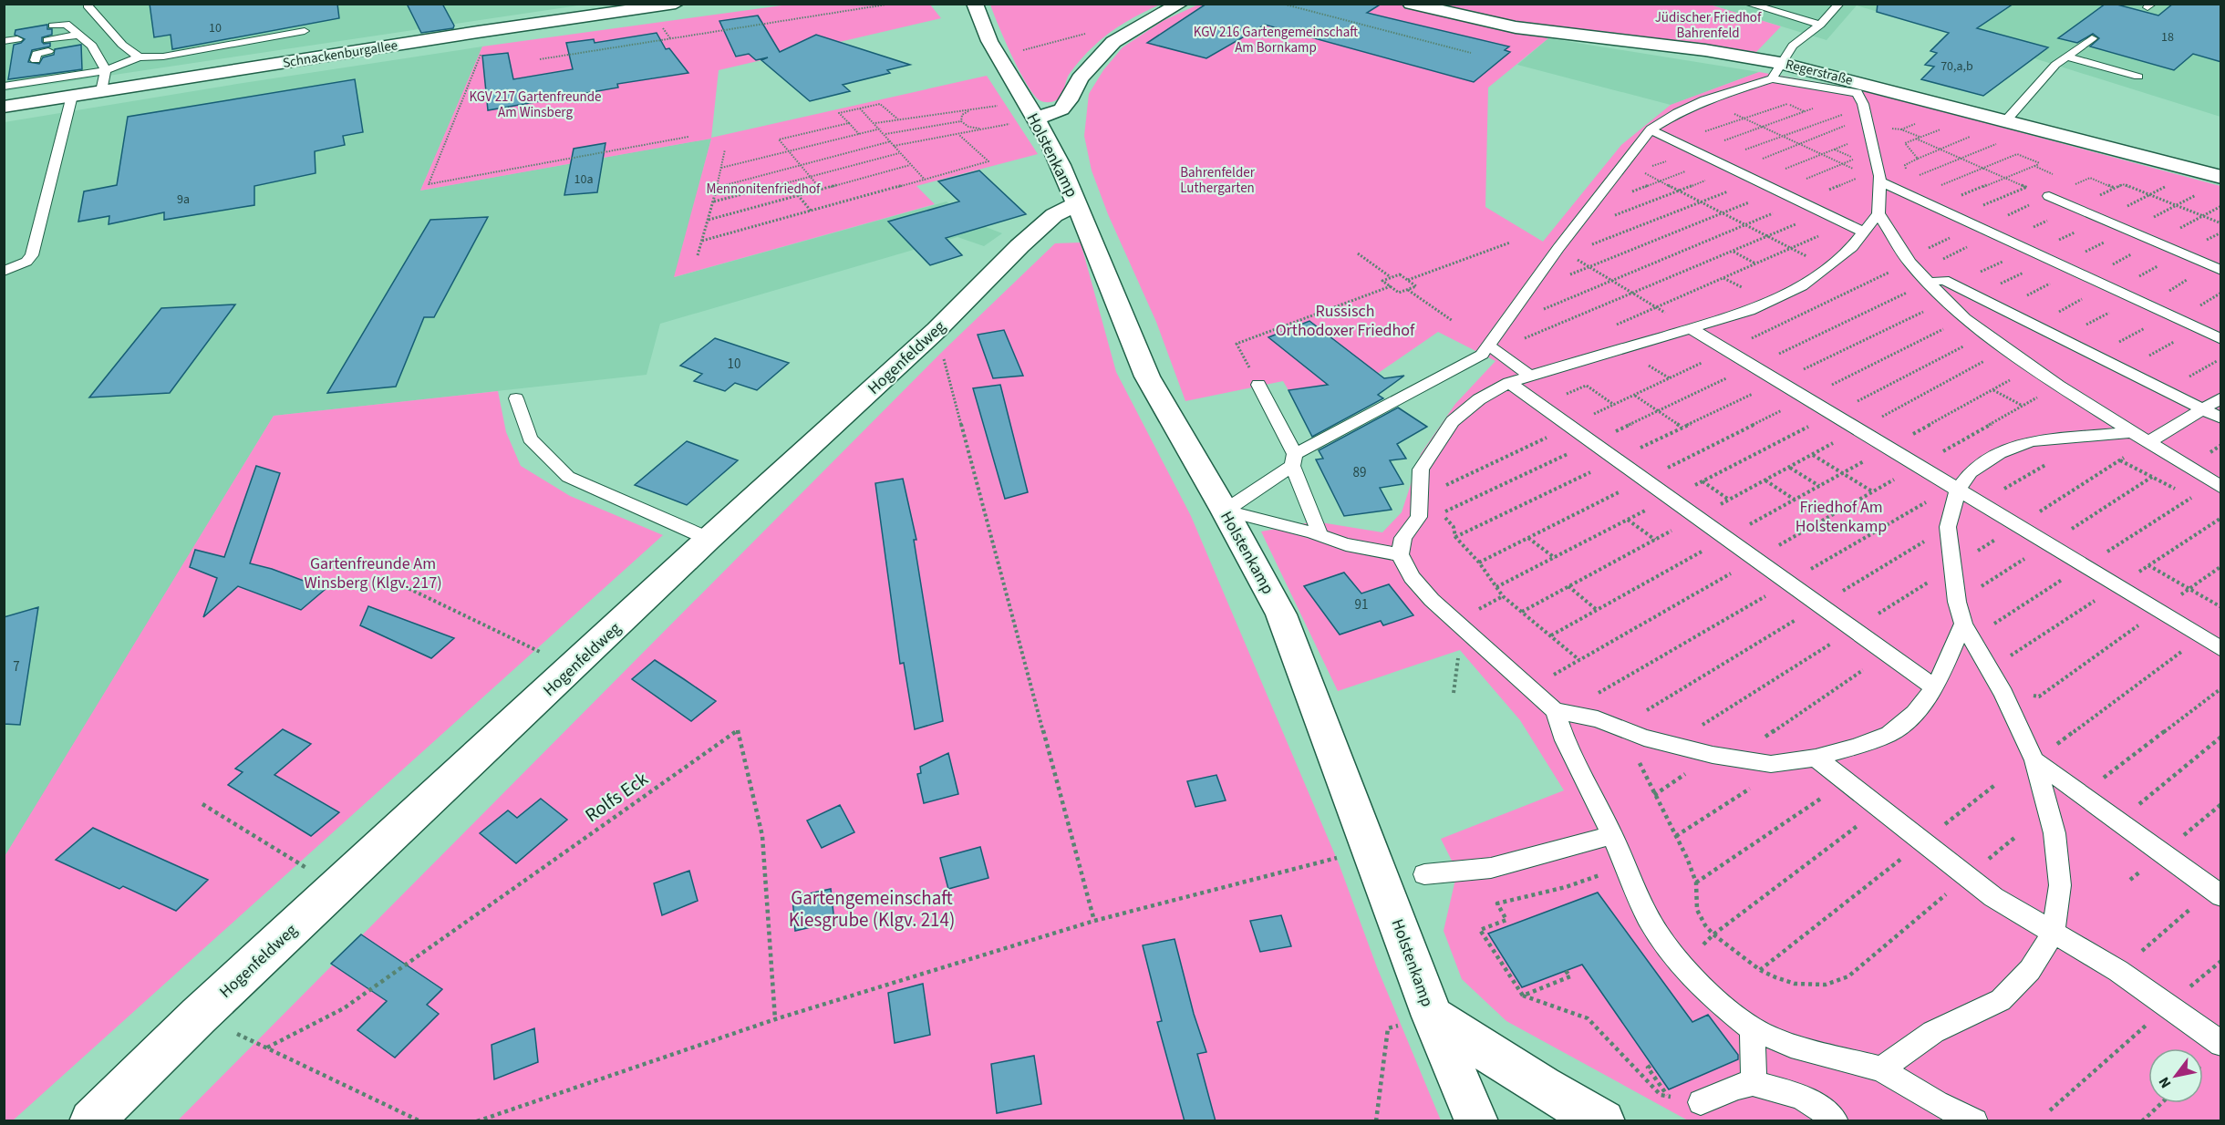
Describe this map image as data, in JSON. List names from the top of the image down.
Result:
{
  "streets": {
    "street": [
      "Schnackenburgallee",
      "Regerstraße",
      "Holstenkamp",
      "Hogenfeldweg"
    ],
    "path": ["Rolfs Eck"]
  },
  "crossings": [
    ["Holstenkamp", "Hogenfeldweg"]
  ],
  "parks": [
    "Jüdischer Friedhof Bahrenfeld",
    "KGV 216 Gartengemeinschaft Am Bornkamp",
    "KGV 217 Gartenfreunde Am Winsberg",
    "Bahrenfelder Luthergarten",
    "Mennonitenfriedhof",
    "Russisch Orthodoxer Friedhof",
    "Friedhof Am Holstenkamp",
    "Gartenfreunde Am Winsberg (Klgv. 217)",
    "Gartengemeinschaft Kiesgrube (Klgv. 214)"
  ],
  "house_numbers": [
    "10",
    "18",
    "70,a,b",
    "10a",
    "9a",
    "10",
    "89",
    "91",
    "7"
  ],
  "north": "bottom left"
}
